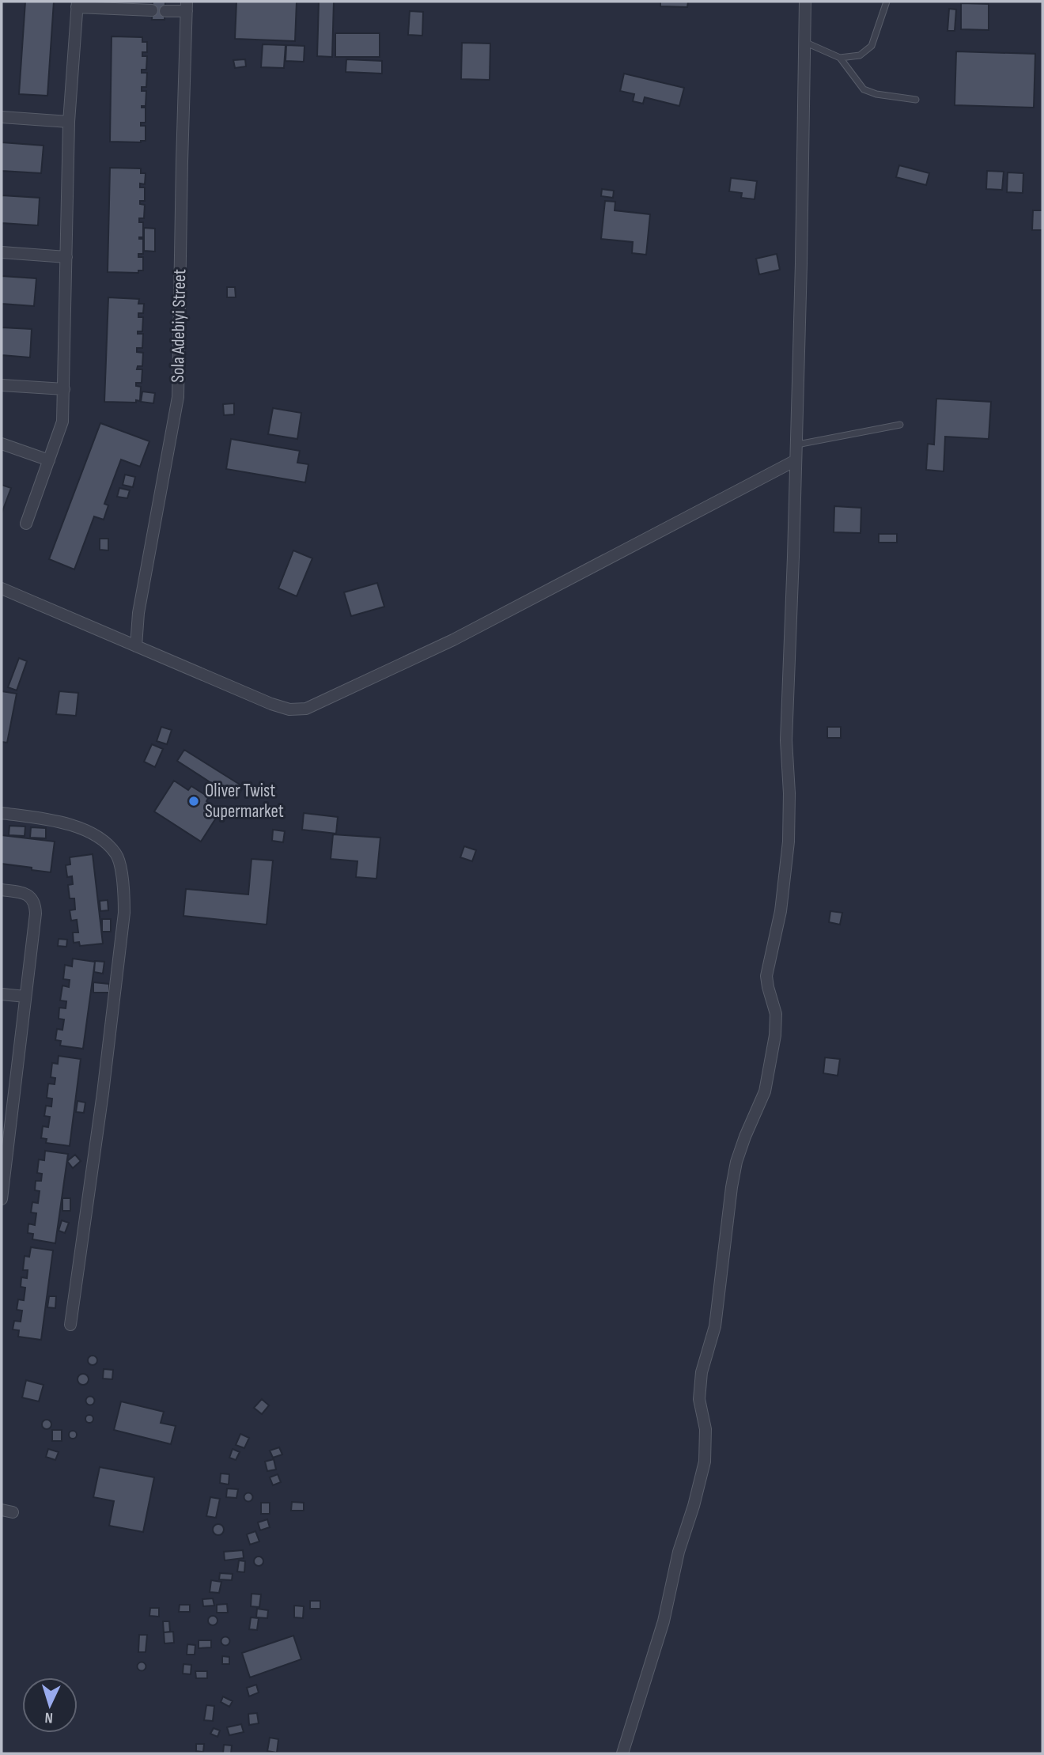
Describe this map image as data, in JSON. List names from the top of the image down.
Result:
{
  "streets": {
    "street": ["Sola Adebiyi Street"]
  },
  "places": ["Oliver Twist Supermarket"],
  "north": "bottom"
}
